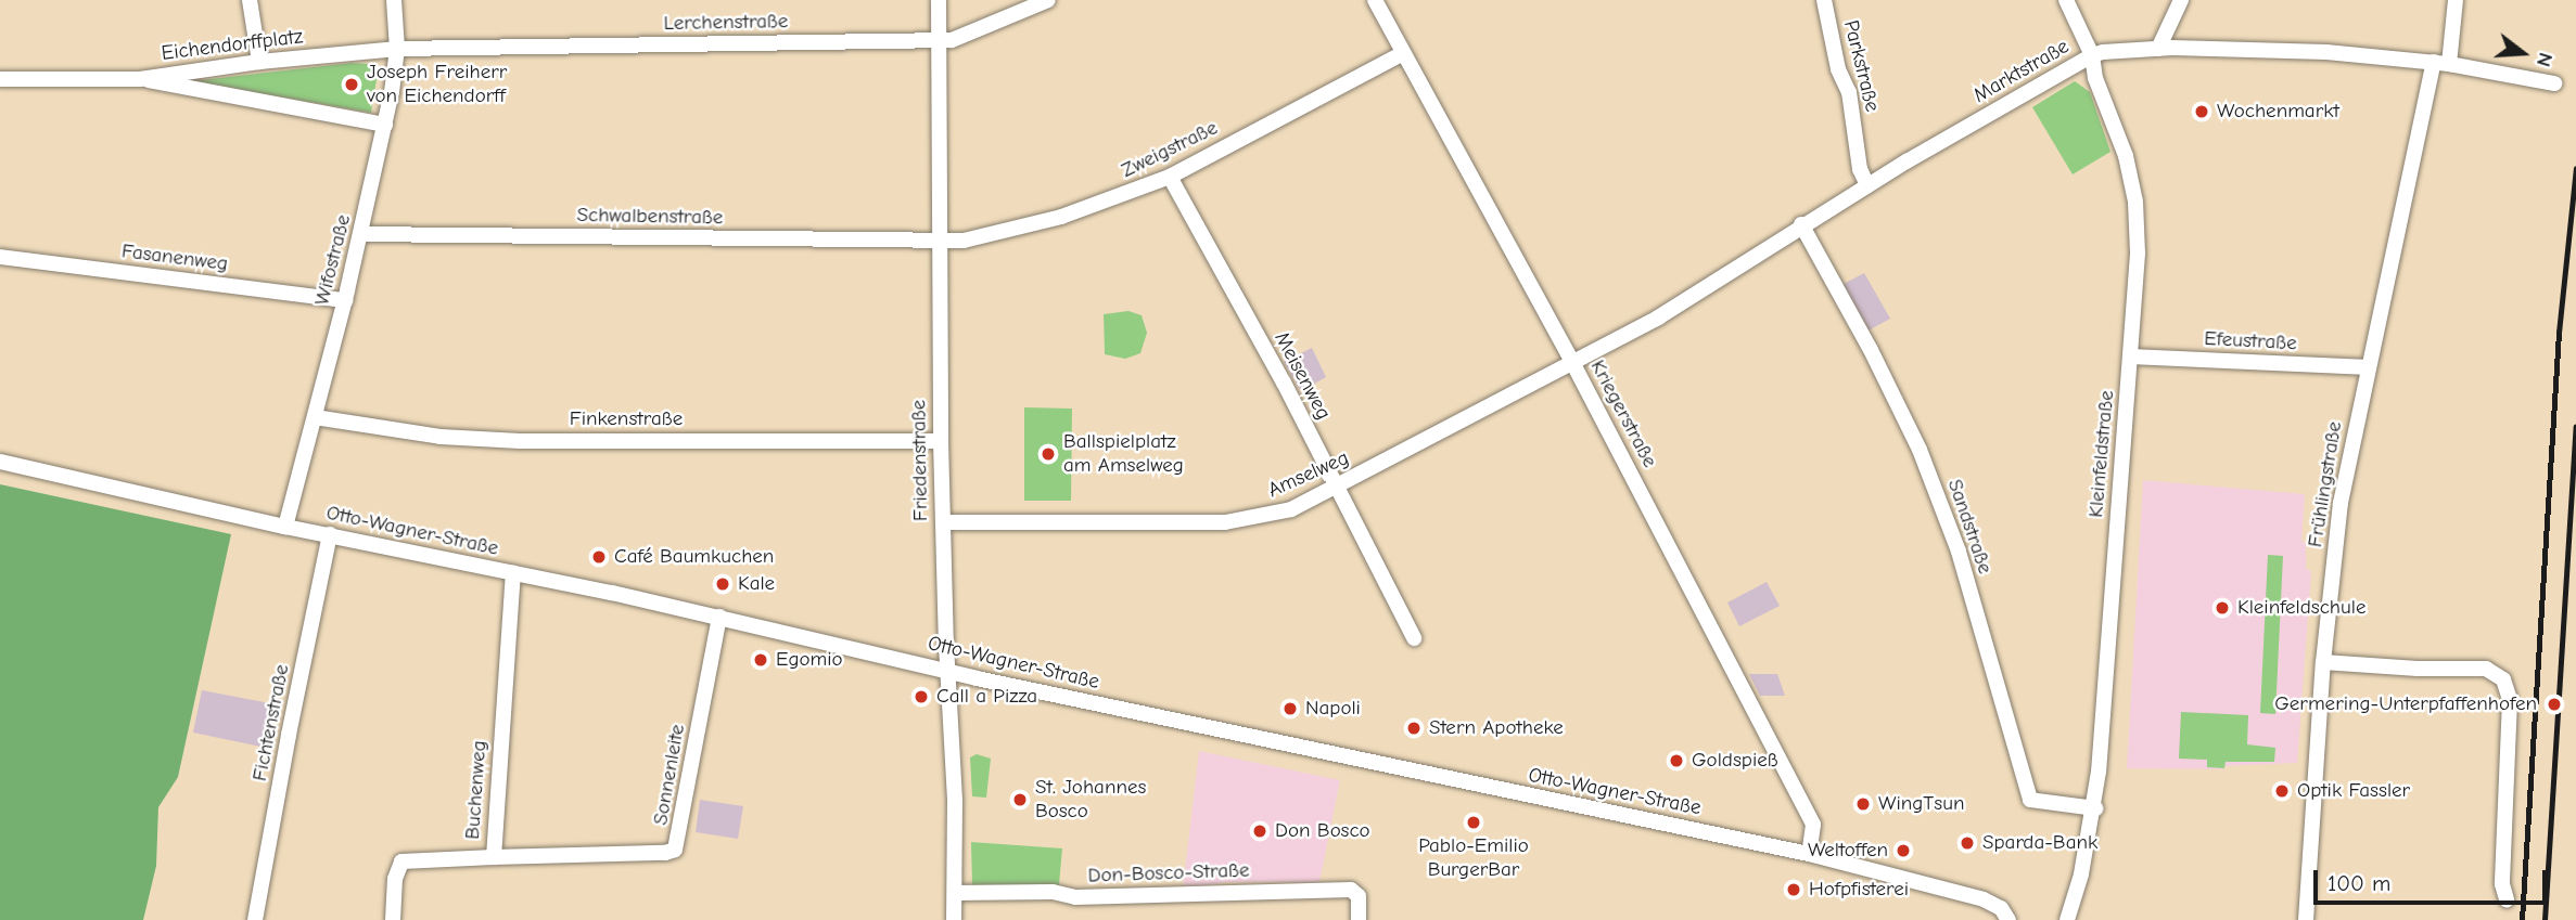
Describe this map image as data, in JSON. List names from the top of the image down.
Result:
{
  "streets": {
    "street": [
      "Lerchenstraße",
      "Eichendorffplatz",
      "Parkstraße",
      "Marktstraße",
      "Zweigstraße",
      "Schwalbenstraße",
      "Fasanenweg",
      "Wifostraße",
      "Efeustraße",
      "Meisenweg",
      "Kriegerstraße",
      "Finkenstraße",
      "Kleinfeldstraße",
      "Friedenstraße",
      "Amselweg",
      "Frühlingstraße",
      "Sandstraße",
      "Otto-Wagner-Straße",
      "Fichtenstraße",
      "Sonnenleite",
      "Buchenweg",
      "Don-Bosco-Straße"
    ]
  },
  "crossings": [
    ["Lerchenstraße", "Eichendorffplatz"],
    ["Lerchenstraße", "Wifostraße"],
    ["Lerchenstraße", "Friedenstraße"],
    ["Eichendorffplatz", "Wifostraße"],
    ["Parkstraße", "Marktstraße"],
    ["Marktstraße", "Kriegerstraße"],
    ["Marktstraße", "Kleinfeldstraße"],
    ["Marktstraße", "Amselweg"],
    ["Marktstraße", "Frühlingstraße"],
    ["Marktstraße", "Sandstraße"],
    ["Zweigstraße", "Schwalbenstraße"],
    ["Zweigstraße", "Meisenweg"],
    ["Zweigstraße", "Kriegerstraße"],
    ["Zweigstraße", "Friedenstraße"],
    ["Schwalbenstraße", "Wifostraße"],
    ["Schwalbenstraße", "Friedenstraße"],
    ["Fasanenweg", "Wifostraße"],
    ["Wifostraße", "Finkenstraße"],
    ["Wifostraße", "Otto-Wagner-Straße"],
    ["Efeustraße", "Kleinfeldstraße"],
    ["Efeustraße", "Frühlingstraße"],
    ["Meisenweg", "Amselweg"],
    ["Kriegerstraße", "Amselweg"],
    ["Kriegerstraße", "Otto-Wagner-Straße"],
    ["Finkenstraße", "Friedenstraße"],
    ["Kleinfeldstraße", "Sandstraße"],
    ["Friedenstraße", "Amselweg"],
    ["Friedenstraße", "Otto-Wagner-Straße"],
    ["Friedenstraße", "Don-Bosco-Straße"],
    ["Otto-Wagner-Straße", "Fichtenstraße"],
    ["Otto-Wagner-Straße", "Sonnenleite"],
    ["Otto-Wagner-Straße", "Buchenweg"],
    ["Sonnenleite", "Buchenweg"]
  ],
  "places": [
    "Joseph Freiherr von Eichendorff",
    "Wochenmarkt",
    "Ballspielplatz am Amselweg",
    "Café Baumkuchen",
    "Kale",
    "Kleinfeldschule",
    "Egomio",
    "Call a Pizza",
    "Germering-Unterpfaffenhofen",
    "Napoli",
    "Stern Apotheke",
    "Goldspieß",
    "Optik Fassler",
    "St. Johannes Bosco",
    "WingTsun",
    "Pablo-Emilio BurgerBar",
    "Don Bosco",
    "Sparda-Bank",
    "Weltoffen",
    "Hofpfisterei"
  ],
  "scale_bar": "100 m",
  "north": "right"
}
